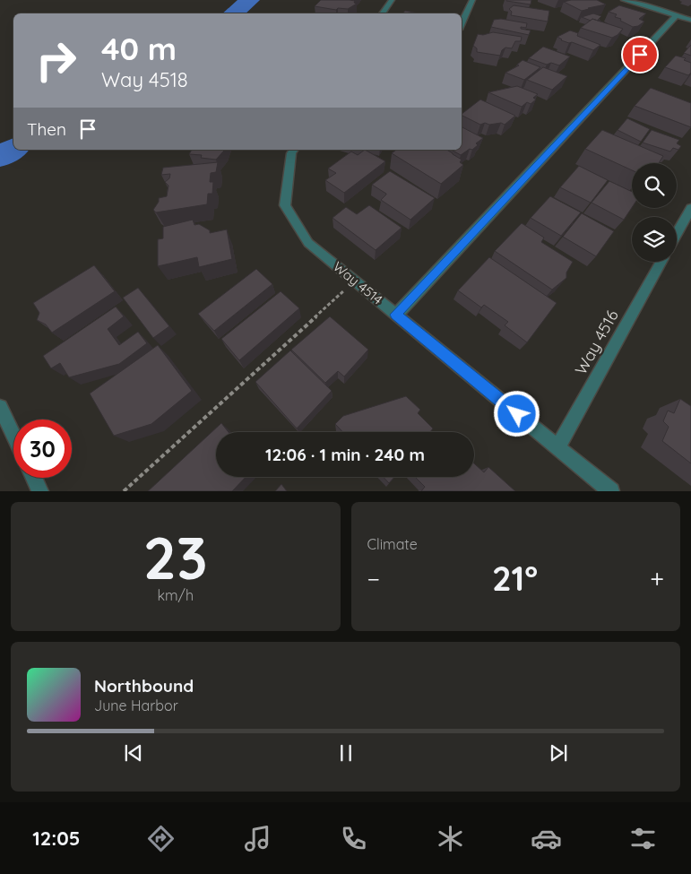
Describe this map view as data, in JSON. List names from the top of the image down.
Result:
{
  "streets": {
    "street": ["Way 4514", "Way 4516"]
  },
  "crossings": [
    ["Way 4514", "Way 4516"]
  ],
  "page": {
    "turn": ["40 m", "Way 4518"],
    "then": "Then",
    "limit": "30",
    "trip": "12:06 · 1 min · 240 m",
    "tile": [
      ["23", "km/h"],
      "Climate"
    ],
    "heat": ["−", "21°", "+"],
    "song": ["Northbound", "June Harbor"],
    "tabs": "12:05"
  }
}
